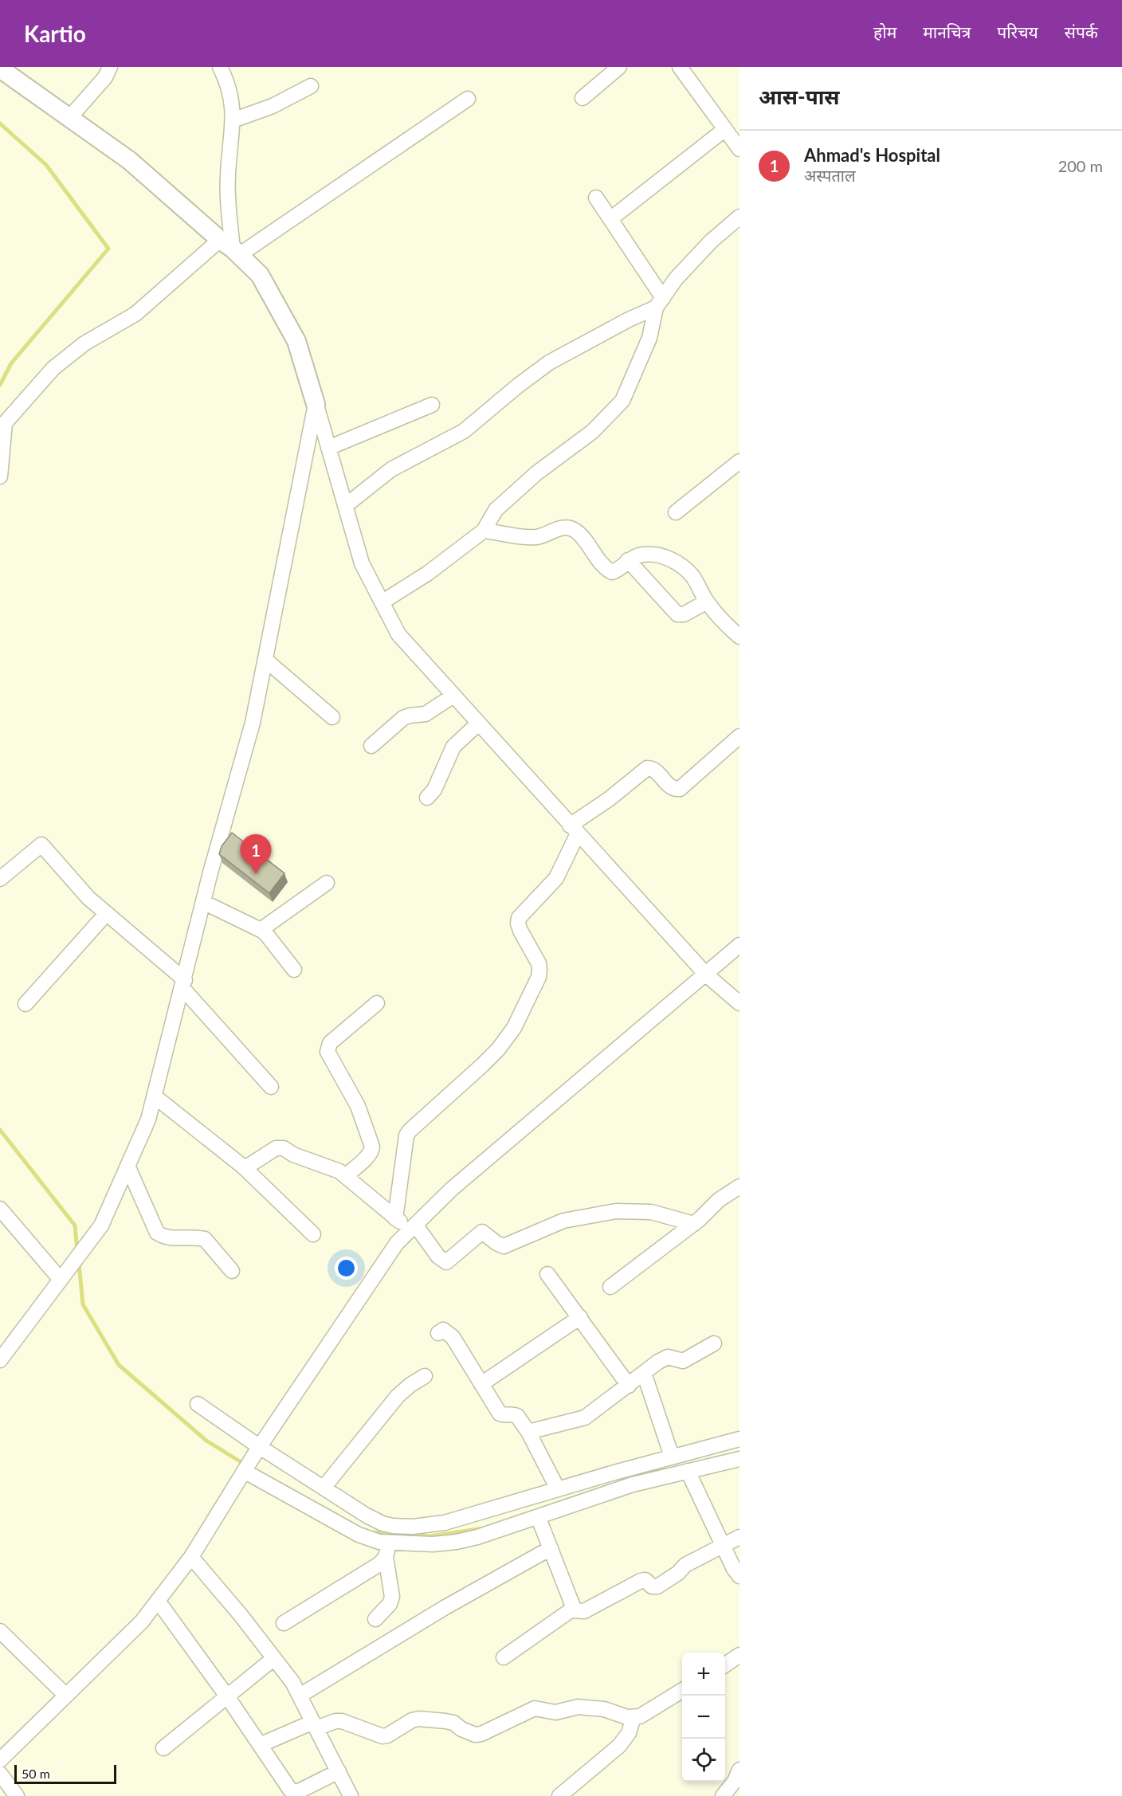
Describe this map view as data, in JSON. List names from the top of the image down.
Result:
{
  "scale_bar": "50 m",
  "page": {
    "header": "Kartio",
    "nav": [
      "होम",
      "मानचित्र",
      "परिचय",
      "संपर्क"
    ],
    "heading": "आस-पास",
    "list": [
      {
        "mark": "1",
        "name": "Ahmad's Hospital",
        "note": "अस्पताल",
        "value": "200 m"
      }
    ],
    "pins": "1",
    "map_buttons": ["+", "−"],
    "scale": "50 m"
  }
}
